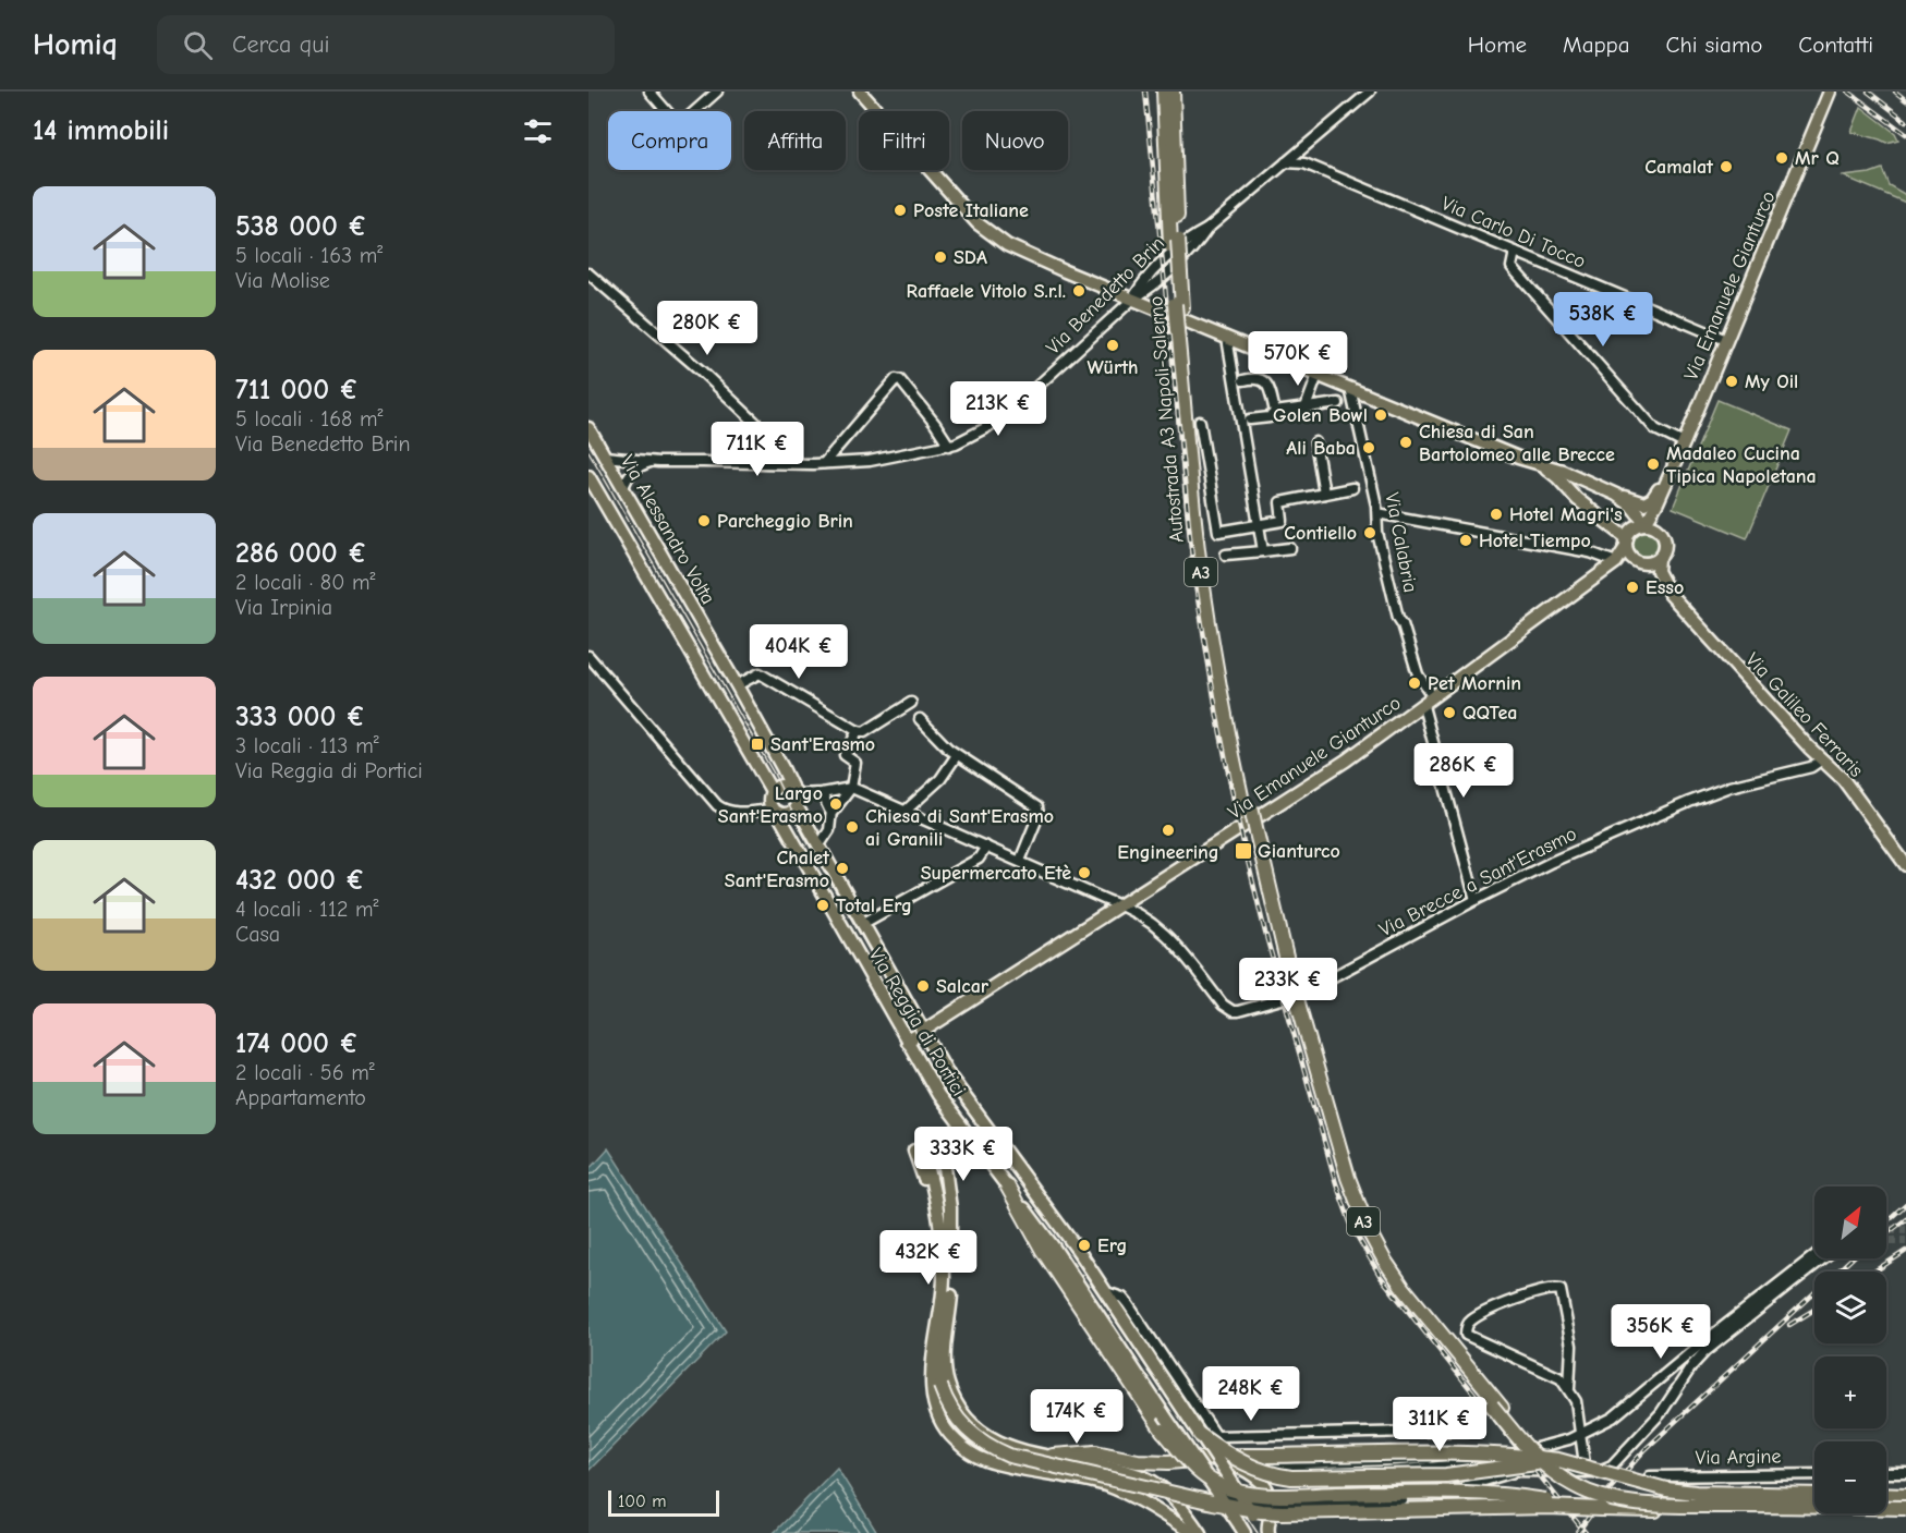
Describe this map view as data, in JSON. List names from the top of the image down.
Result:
{
  "streets": {
    "highway": ["Autostrada A3 Napoli-Salerno", "A3"],
    "main road": [
      "Via Emanuele Gianturco",
      "Via Alessandro Volta",
      "Via Galileo Ferraris",
      "Via Reggia di Portici"
    ],
    "street": [
      "Via Carlo Di Tocco",
      "Via Benedetto Brin",
      "Via Calabria",
      "Via Brecce a Sant'Erasmo",
      "Via Argine"
    ]
  },
  "crossings": [
    ["Via Carlo Di Tocco", "Via Emanuele Gianturco"],
    ["Via Carlo Di Tocco", "Via Benedetto Brin"],
    ["Via Emanuele Gianturco", "Via Calabria"],
    ["Via Emanuele Gianturco", "Via Galileo Ferraris"],
    ["Via Emanuele Gianturco", "Via Brecce a Sant'Erasmo"],
    ["Via Emanuele Gianturco", "Via Reggia di Portici"],
    ["Via Benedetto Brin", "Via Alessandro Volta"],
    ["Via Benedetto Brin", "Via Galileo Ferraris"],
    ["Via Alessandro Volta", "Via Reggia di Portici"],
    ["Via Calabria", "Via Galileo Ferraris"],
    ["Via Galileo Ferraris", "Via Brecce a Sant'Erasmo"]
  ],
  "places": {
    "other": [
      "Mr Q",
      "Camalat",
      "Poste Italiane",
      "SDA",
      "Raffaele Vitolo S.r.l.",
      "Würth",
      "My Oil",
      "Golen Bowl",
      "Chiesa di San Bartolomeo alle Brecce",
      "Ali Baba",
      "Madaleo Cucina Tipica Napoletana",
      "Hotel Magri's",
      "Parcheggio Brin",
      "Contiello",
      "Hotel Tiempo",
      "Esso",
      "Pet Mornin",
      "QQTea",
      "Largo Sant'Erasmo",
      "Chiesa di Sant'Erasmo ai Granili",
      "Engineering",
      "Chalet Sant'Erasmo",
      "Supermercato Etè",
      "Total Erg",
      "Salcar",
      "Erg"
    ],
    "transit": ["Sant'Erasmo", "Gianturco"]
  },
  "scale_bar": "100 m",
  "north": "top right",
  "page": {
    "header": "Homiq",
    "search": "Cerca qui",
    "nav": [
      "Home",
      "Mappa",
      "Chi siamo",
      "Contatti"
    ],
    "heading": "14 immobili",
    "chip": [
      "Compra",
      "Affitta",
      "Filtri",
      "Nuovo"
    ],
    "list": [
      {
        "name": "538 000 €",
        "note": "5 locali · 163 m² · Via Molise"
      },
      {
        "name": "711 000 €",
        "note": "5 locali · 168 m² · Via Benedetto Brin"
      },
      {
        "name": "286 000 €",
        "note": "2 locali · 80 m² · Via Irpinia"
      },
      {
        "name": "333 000 €",
        "note": "3 locali · 113 m² · Via Reggia di Portici"
      },
      {
        "name": "432 000 €",
        "note": "4 locali · 112 m² · Casa"
      },
      {
        "name": "174 000 €",
        "note": "2 locali · 56 m² · Appartamento"
      }
    ],
    "price": [
      "538K €",
      "280K €",
      "570K €",
      "213K €",
      "711K €",
      "404K €",
      "286K €",
      "233K €",
      "333K €",
      "432K €",
      "356K €",
      "248K €",
      "174K €",
      "311K €"
    ],
    "map_buttons": ["+", "−"],
    "scale": "100 m"
  }
}
